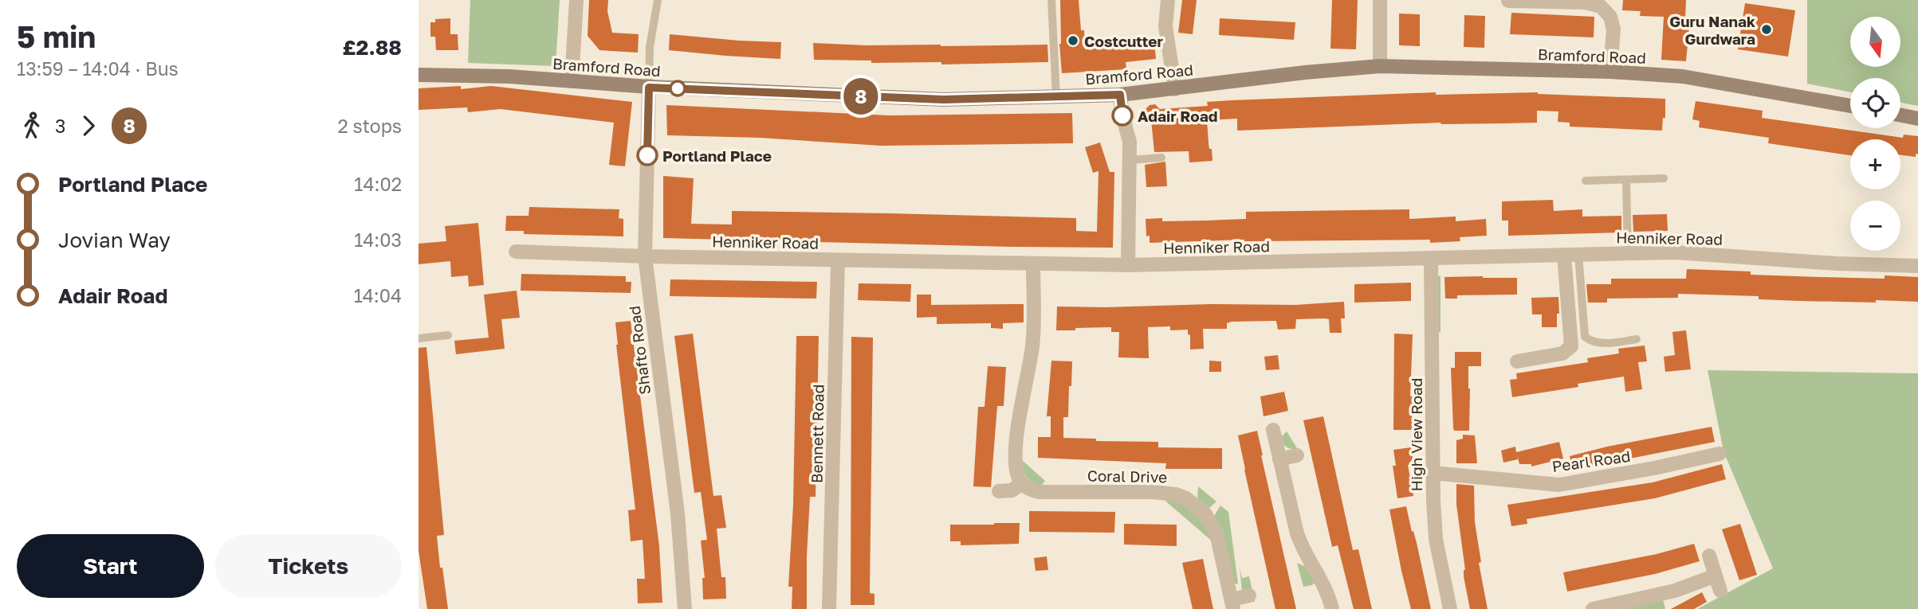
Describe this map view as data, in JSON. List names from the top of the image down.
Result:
{
  "streets": {
    "main road": ["Bramford Road"],
    "street": [
      "Henniker Road",
      "Shafto Road",
      "Bennett Road",
      "High View Road",
      "Pearl Road",
      "Coral Drive"
    ]
  },
  "crossings": [
    ["Bramford Road", "Shafto Road"],
    ["Henniker Road", "Shafto Road"],
    ["Henniker Road", "Bennett Road"],
    ["Henniker Road", "High View Road"],
    ["High View Road", "Pearl Road"]
  ],
  "places": [
    "Guru Nanak Gurdwara",
    "Costcutter",
    "Adair Road",
    "Portland Place"
  ],
  "lines": ["bus line 8"],
  "north": "bottom",
  "page": {
    "heading": ["5 min", "13:59 – 14:04 · Bus", "£2.88"],
    "on_map": "8",
    "map_buttons": ["+", "−"],
    "legs": ["3", "8", "2 stops"],
    "list": [
      {
        "name": "Portland Place",
        "value": "14:02"
      },
      {
        "name": "Jovian Way",
        "value": "14:03"
      },
      {
        "name": "Adair Road",
        "value": "14:04"
      }
    ],
    "buttons": ["Start", "Tickets"]
  }
}
